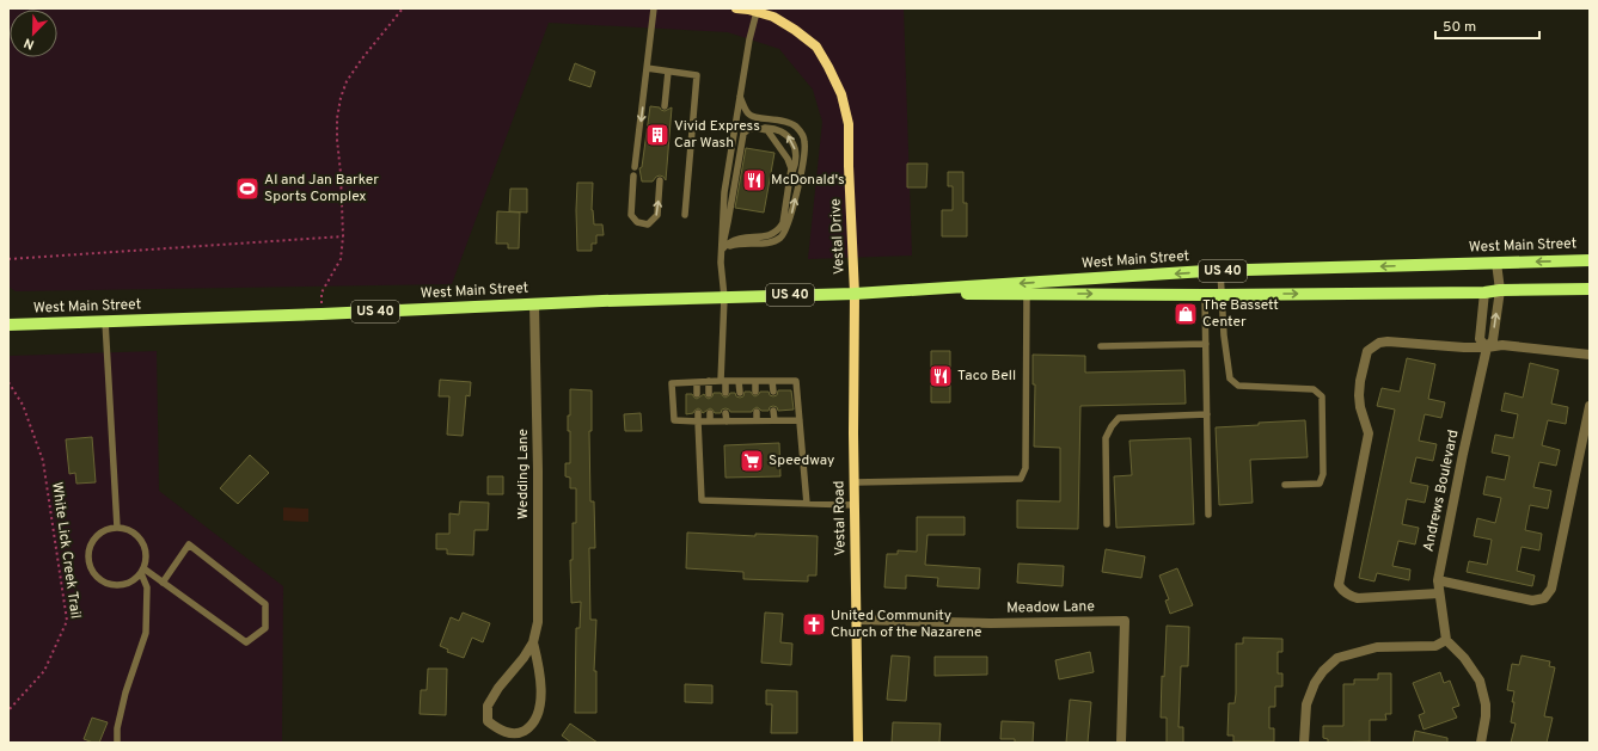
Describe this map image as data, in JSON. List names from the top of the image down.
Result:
{
  "streets": {
    "main road": ["West Main Street", "US 40"],
    "street": [
      "Vestal Drive",
      "Wedding Lane",
      "Andrews Boulevard",
      "Vestal Road",
      "Meadow Lane"
    ],
    "path": ["White Lick Creek Trail"]
  },
  "crossings": [
    ["Vestal Drive", "West Main Street"],
    ["Vestal Drive", "Vestal Road"],
    ["West Main Street", "Wedding Lane"],
    ["West Main Street", "Andrews Boulevard"],
    ["West Main Street", "Vestal Road"],
    ["Vestal Road", "Meadow Lane"]
  ],
  "places": {
    "building": ["Vivid Express Car Wash"],
    "restaurant": ["McDonald's", "Taco Bell"],
    "sports": ["Al and Jan Barker Sports Complex"],
    "shop": ["The Bassett Center"],
    "supermarket": ["Speedway"],
    "church": ["United Community Church of the Nazarene"]
  },
  "scale_bar": "50 m",
  "north": "bottom left"
}
